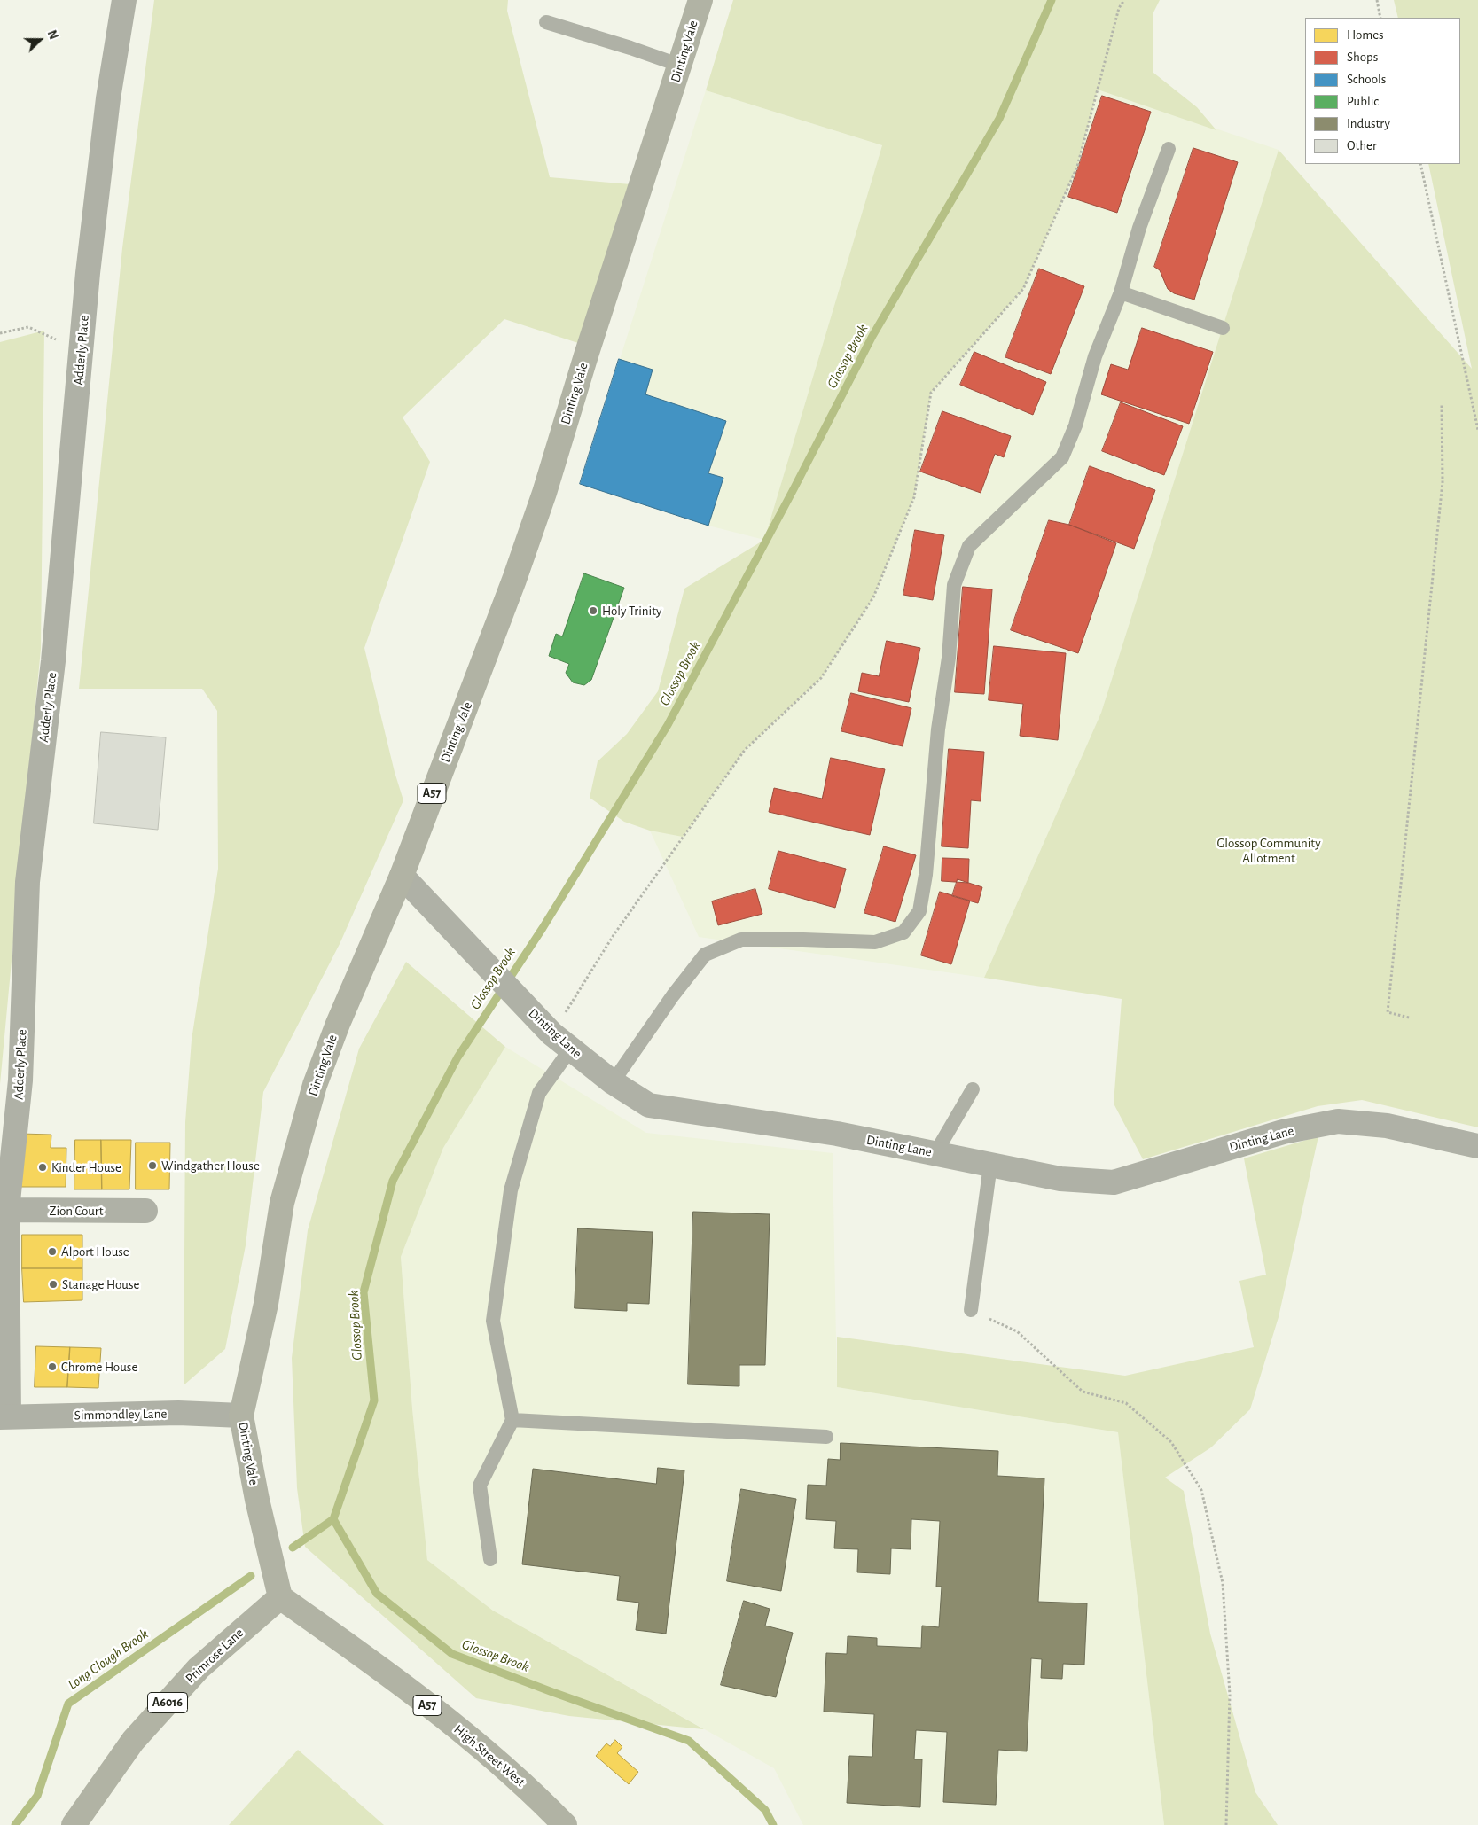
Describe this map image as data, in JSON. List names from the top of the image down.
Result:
{
  "streets": {
    "main road": [
      "Dinting Vale",
      "A57",
      "Primrose Lane",
      "A6016",
      "High Street West"
    ],
    "street": [
      "Adderly Place",
      "Dinting Lane",
      "Zion Court",
      "Simmondley Lane"
    ]
  },
  "crossings": [
    ["Dinting Vale", "Dinting Lane"],
    ["Dinting Vale", "Simmondley Lane"],
    ["Dinting Vale", "Primrose Lane"],
    ["Dinting Vale", "High Street West"],
    ["Adderly Place", "Zion Court"],
    ["Adderly Place", "Simmondley Lane"],
    ["Primrose Lane", "High Street West"]
  ],
  "water": ["Glossop Brook", "Long Clough Brook"],
  "parks": ["Glossop Community Allotment"],
  "places": [
    "Holy Trinity",
    "Windgather House",
    "Kinder House",
    "Alport House",
    "Stanage House",
    "Chrome House"
  ],
  "legend": [
    "Homes",
    "Shops",
    "Schools",
    "Public",
    "Industry",
    "Other"
  ],
  "north": "right"
}
